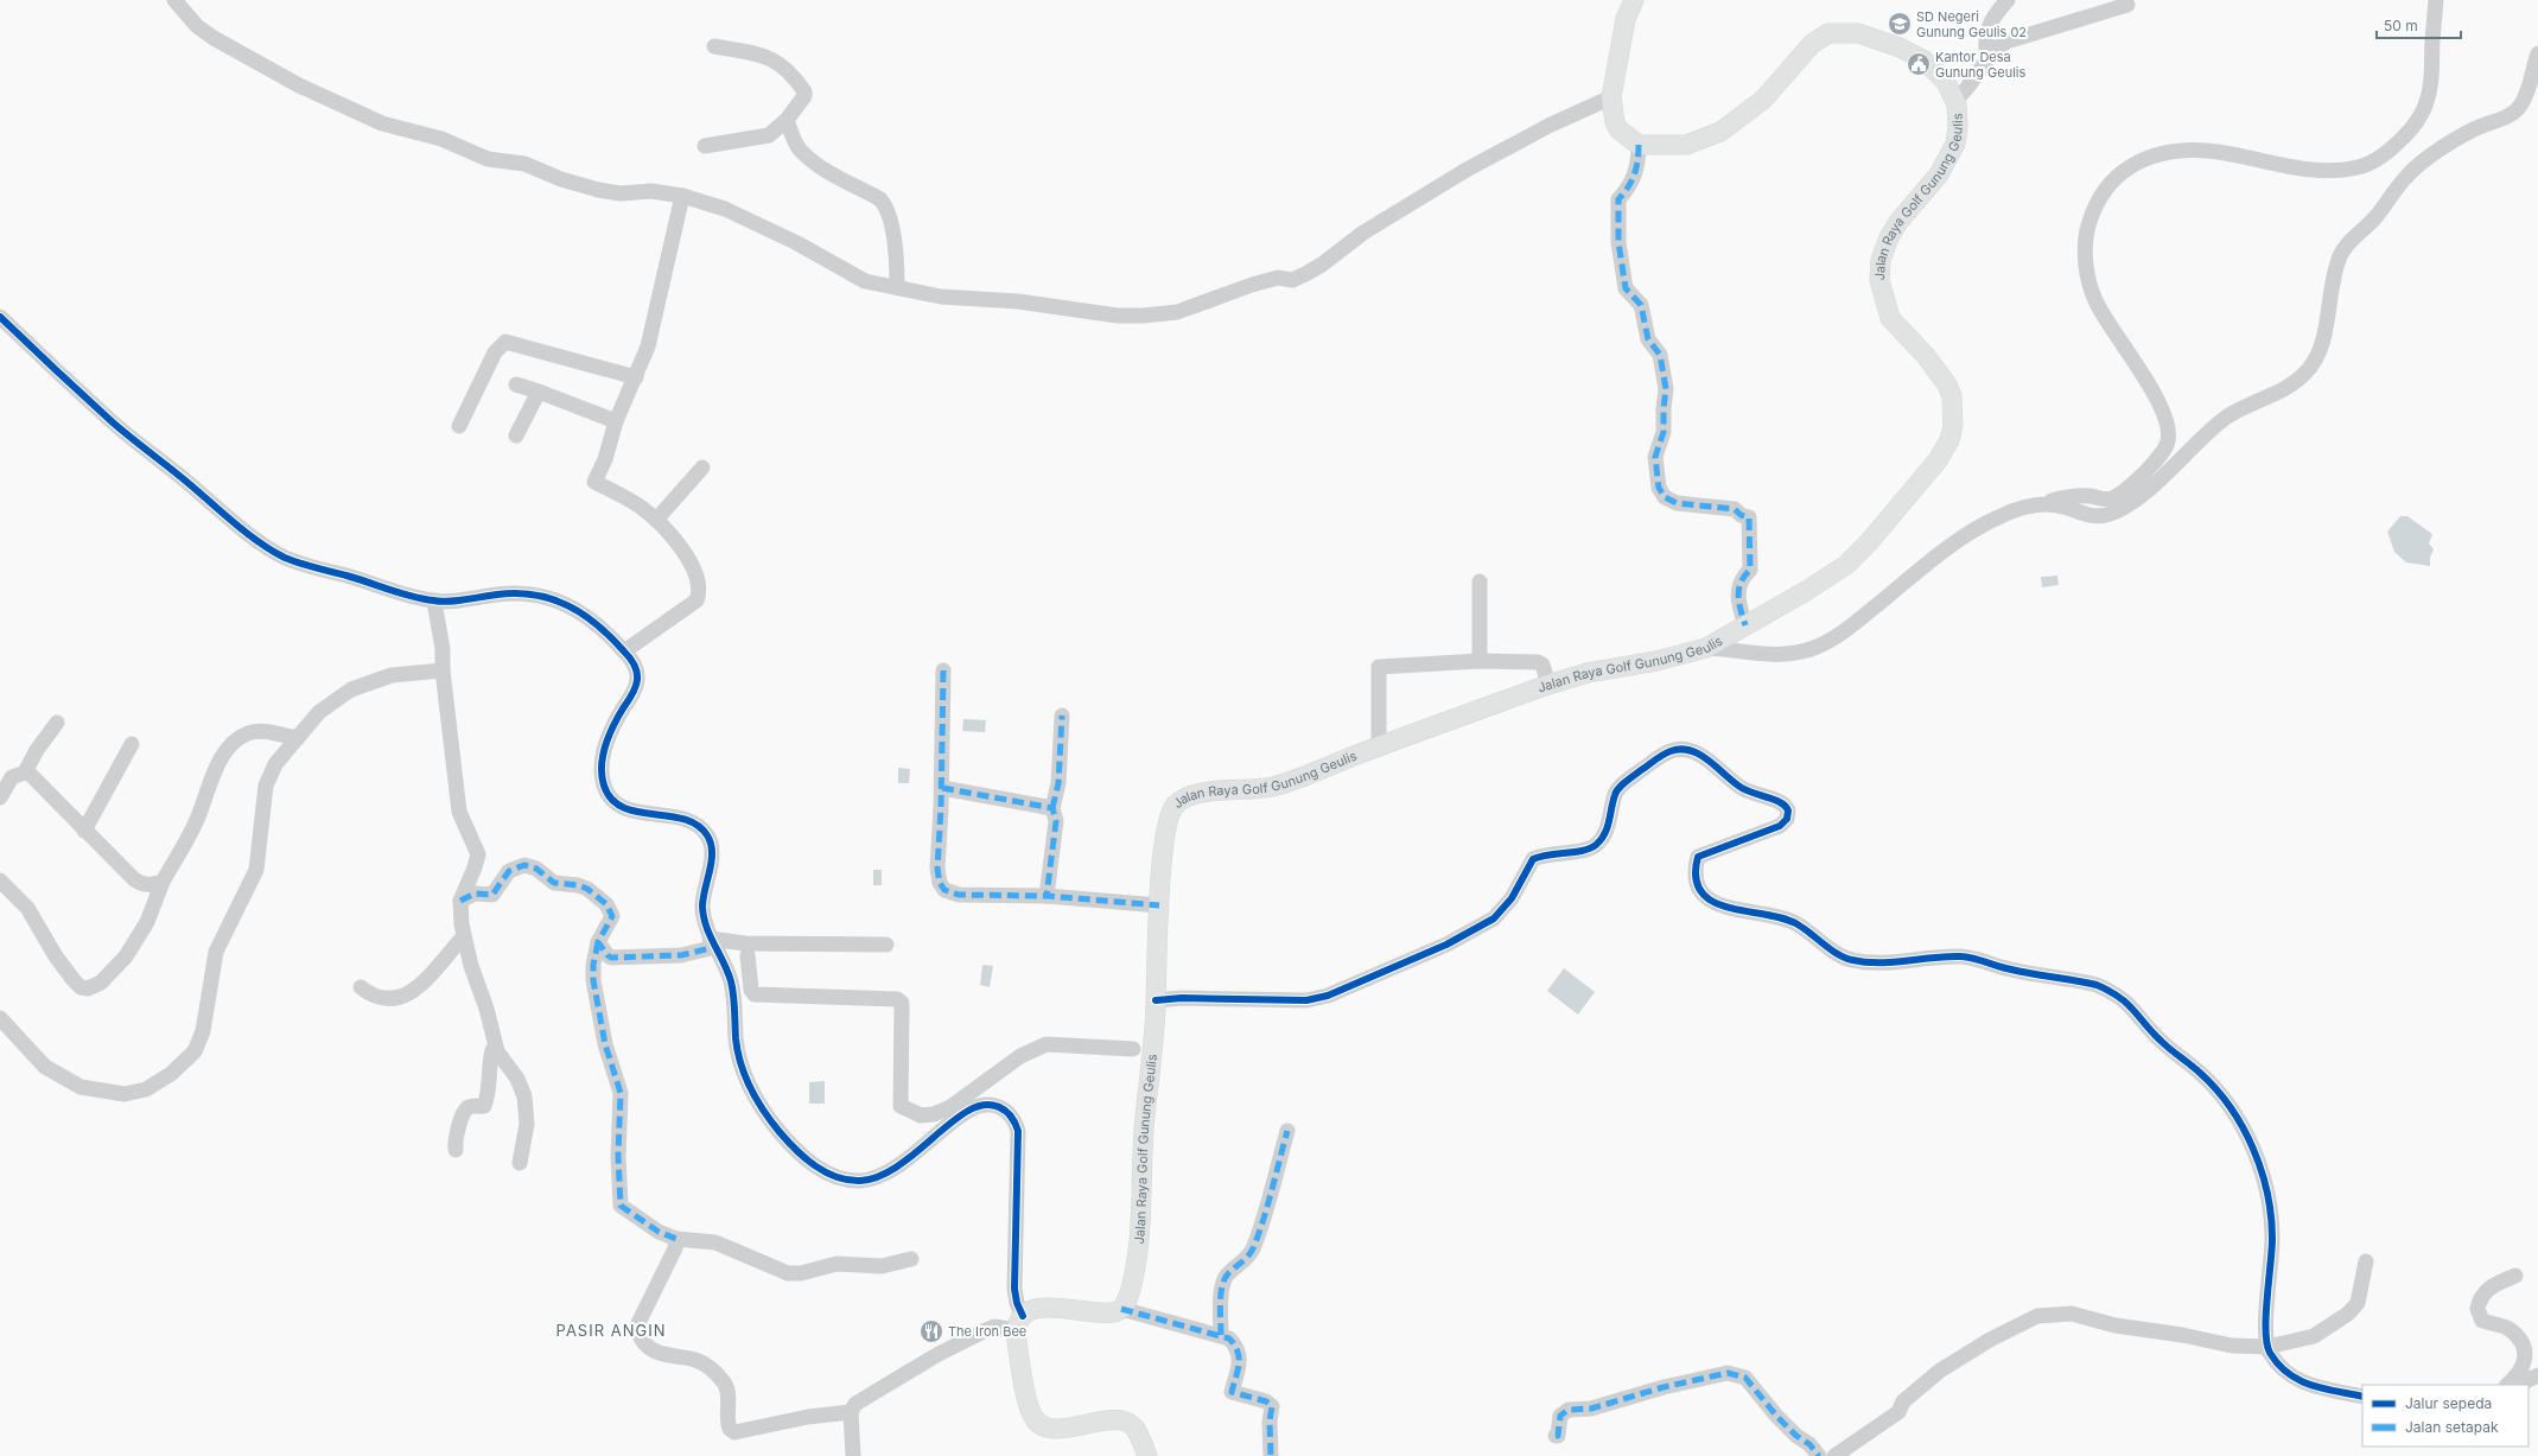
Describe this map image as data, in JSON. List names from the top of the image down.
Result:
{
  "streets": {
    "main road": ["Jalan Raya Golf Gunung Geulis"]
  },
  "districts": ["PASIR ANGIN"],
  "places": {
    "school or university": ["SD Negeri Gunung Geulis 02"],
    "public building": ["Kantor Desa Gunung Geulis"],
    "restaurant": ["The Iron Bee"]
  },
  "legend": ["Jalur sepeda", "Jalan setapak"],
  "scale_bar": "50 m"
}
